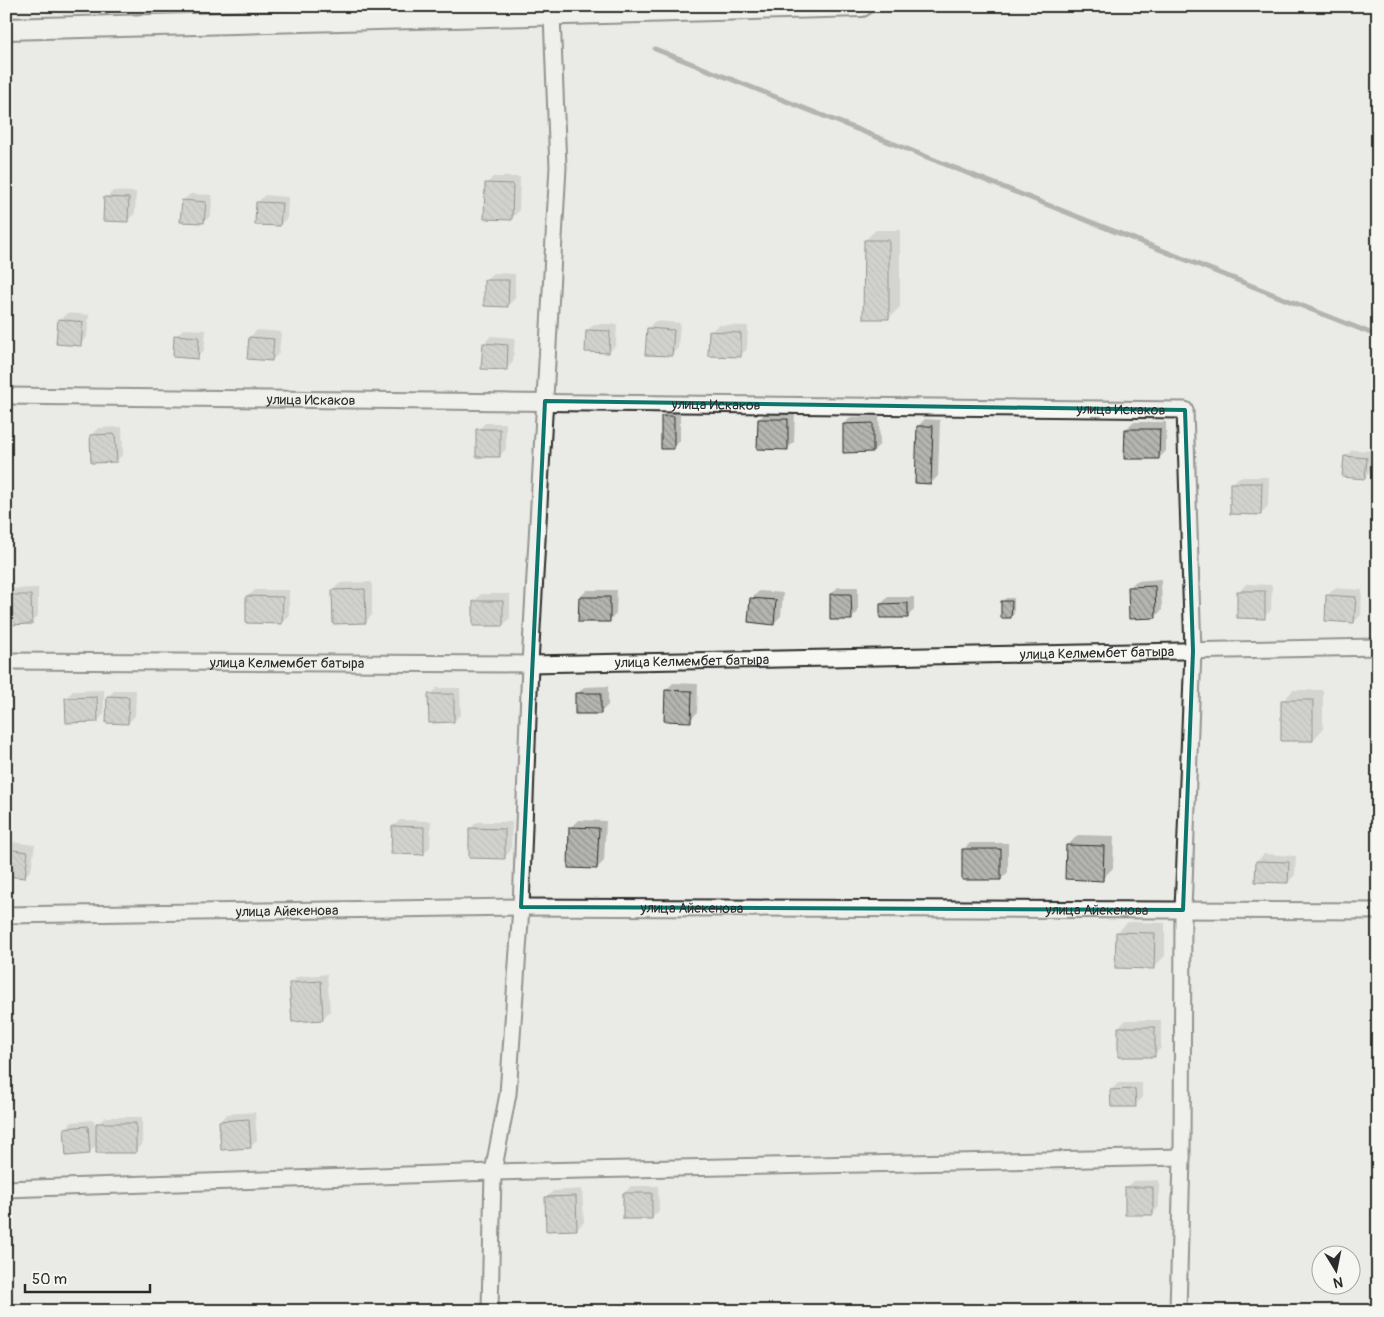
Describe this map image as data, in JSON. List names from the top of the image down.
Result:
{
  "streets": {
    "street": ["улица Искаков", "улица Келмембет батыра", "улица Айекенова"]
  },
  "crossings": [
    ["улица Искаков", "улица Келмембет батыра"]
  ],
  "scale_bar": "50 m",
  "north": "bottom"
}
